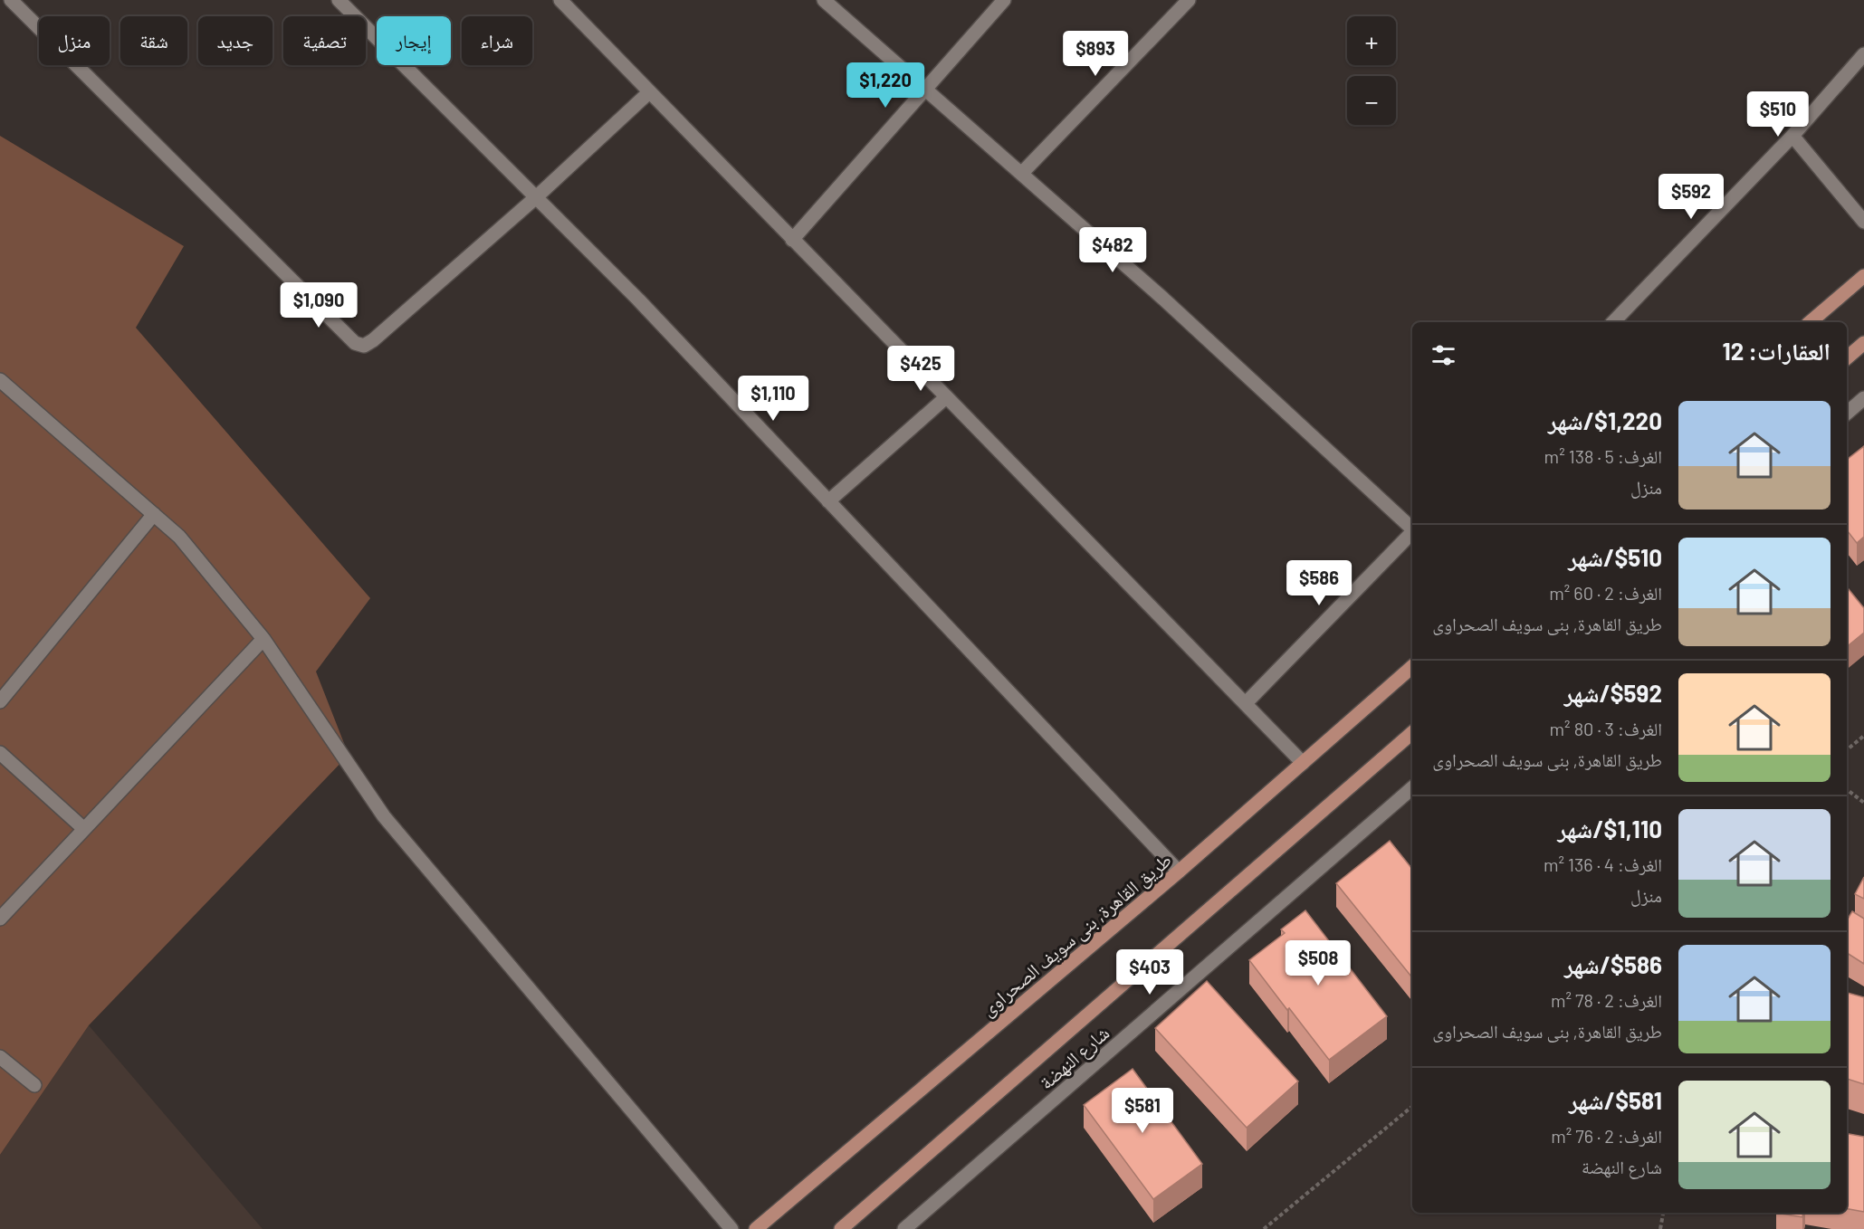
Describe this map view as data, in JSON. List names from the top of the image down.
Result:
{
  "streets": {
    "main road": ["طريق القاهرة, بنى سويف الصحراوى"],
    "street": ["شارع النهضة"]
  },
  "page": {
    "map_buttons": ["+", "−"],
    "chip": [
      "شراء",
      "إيجار",
      "تصفية",
      "جديد",
      "شقة",
      "منزل"
    ],
    "price": [
      "$893",
      "$1,220",
      "$510",
      "$592",
      "$482",
      "$1,090",
      "$425",
      "$1,110",
      "$586",
      "$508",
      "$403",
      "$581"
    ],
    "heading": "العقارات: 12",
    "list": [
      {
        "name": "$1,220/شهر",
        "note": "الغرف: 5 · 138 m² · منزل"
      },
      {
        "name": "$510/شهر",
        "note": "الغرف: 2 · 60 m² · طريق القاهرة, بنى سويف الصحراوى"
      },
      {
        "name": "$592/شهر",
        "note": "الغرف: 3 · 80 m² · طريق القاهرة, بنى سويف الصحراوى"
      },
      {
        "name": "$1,110/شهر",
        "note": "الغرف: 4 · 136 m² · منزل"
      },
      {
        "name": "$586/شهر",
        "note": "الغرف: 2 · 78 m² · طريق القاهرة, بنى سويف الصحراوى"
      },
      {
        "name": "$581/شهر",
        "note": "الغرف: 2 · 76 m² · شارع النهضة"
      }
    ]
  }
}
